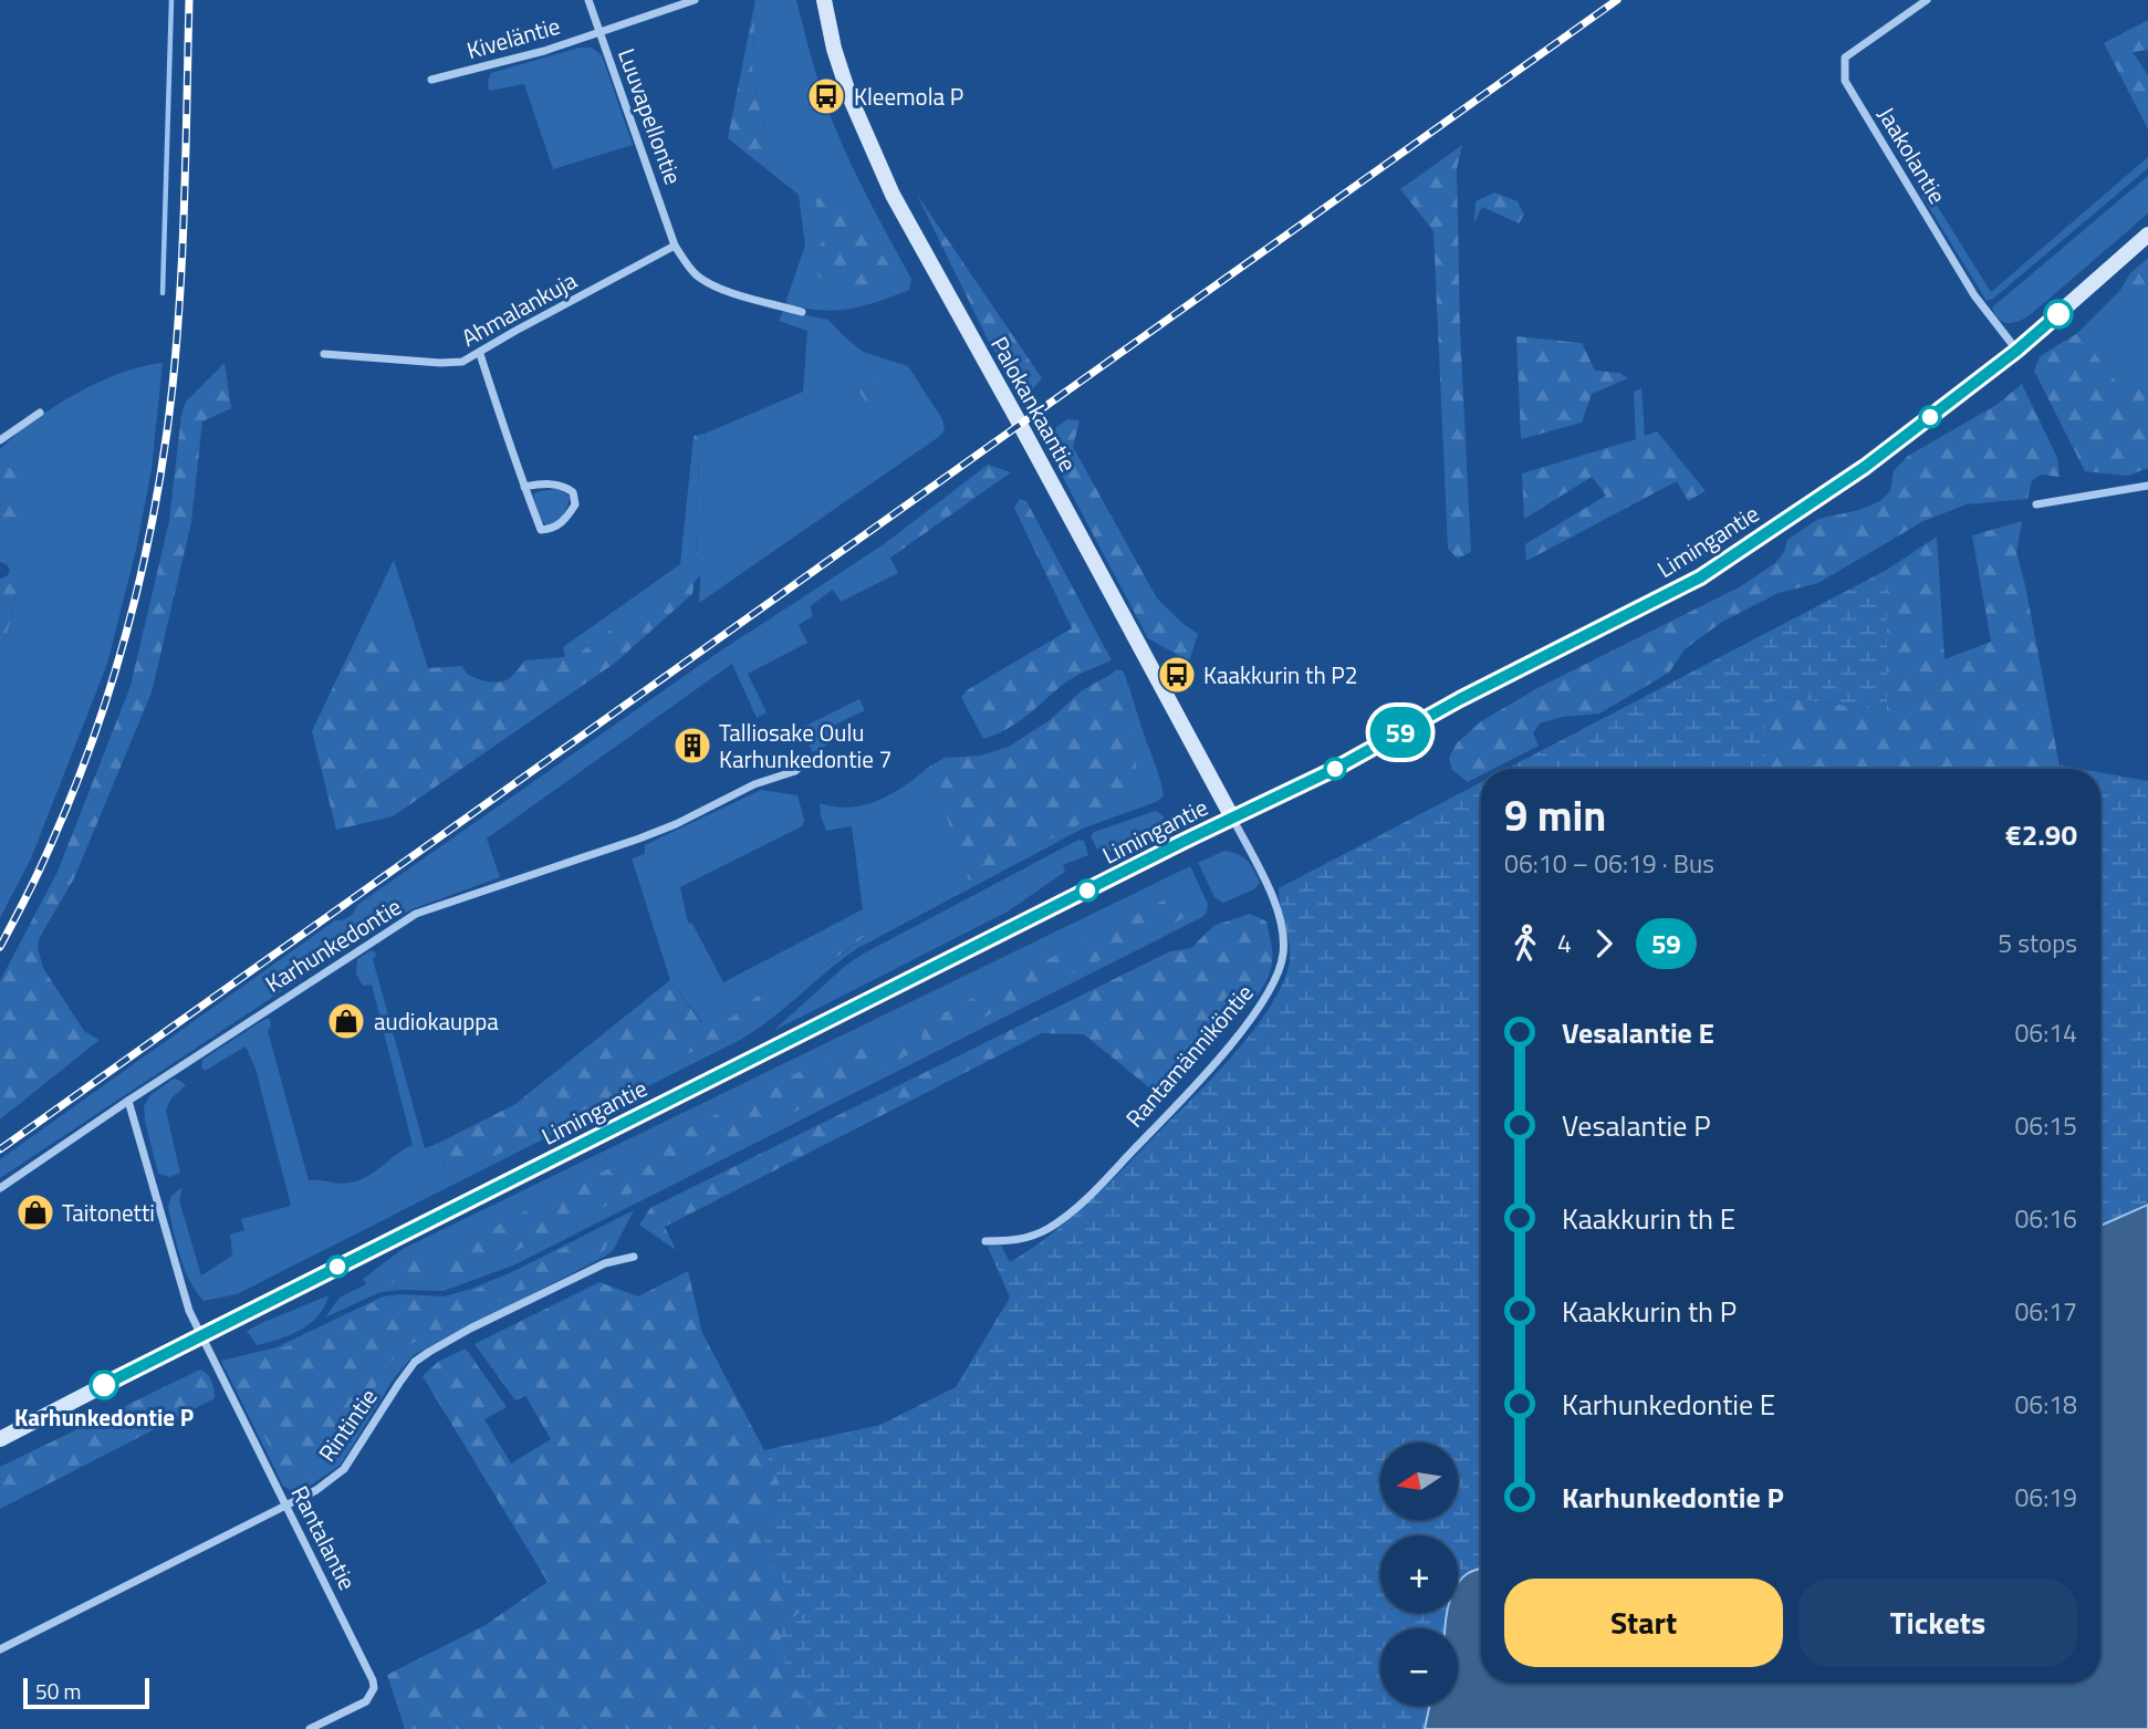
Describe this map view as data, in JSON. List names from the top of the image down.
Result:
{
  "streets": {
    "main road": ["Palokankaantie", "Limingantie"],
    "street": [
      "Kiveläntie",
      "Luuvapellontie",
      "Jaakolantie",
      "Ahmalankuja",
      "Karhunkedontie",
      "Rantamänniköntie",
      "Rintintie",
      "Rantalantie"
    ]
  },
  "crossings": [
    ["Kiveläntie", "Luuvapellontie"],
    ["Luuvapellontie", "Ahmalankuja"],
    ["Jaakolantie", "Limingantie"],
    ["Palokankaantie", "Limingantie"],
    ["Palokankaantie", "Rantamänniköntie"],
    ["Limingantie", "Rantamänniköntie"],
    ["Limingantie", "Rantalantie"],
    ["Rintintie", "Rantalantie"]
  ],
  "places": {
    "bus stop": ["Kleemola P", "Kaakkurin th P2"],
    "building": ["Talliosake Oulu Karhunkedontie 7"],
    "shop": ["audiokauppa", "Taitonetti"],
    "other": ["Karhunkedontie P"]
  },
  "lines": ["bus line 59"],
  "scale_bar": "50 m",
  "north": "left",
  "page": {
    "on_map": "59",
    "heading": ["9 min", "06:10 – 06:19 · Bus", "€2.90"],
    "legs": ["4", "59", "5 stops"],
    "list": [
      {
        "name": "Vesalantie E",
        "value": "06:14"
      },
      {
        "name": "Vesalantie P",
        "value": "06:15"
      },
      {
        "name": "Kaakkurin th E",
        "value": "06:16"
      },
      {
        "name": "Kaakkurin th P",
        "value": "06:17"
      },
      {
        "name": "Karhunkedontie E",
        "value": "06:18"
      },
      {
        "name": "Karhunkedontie P",
        "value": "06:19"
      }
    ],
    "map_buttons": ["+", "−"],
    "buttons": ["Start", "Tickets"],
    "scale": "50 m"
  }
}
